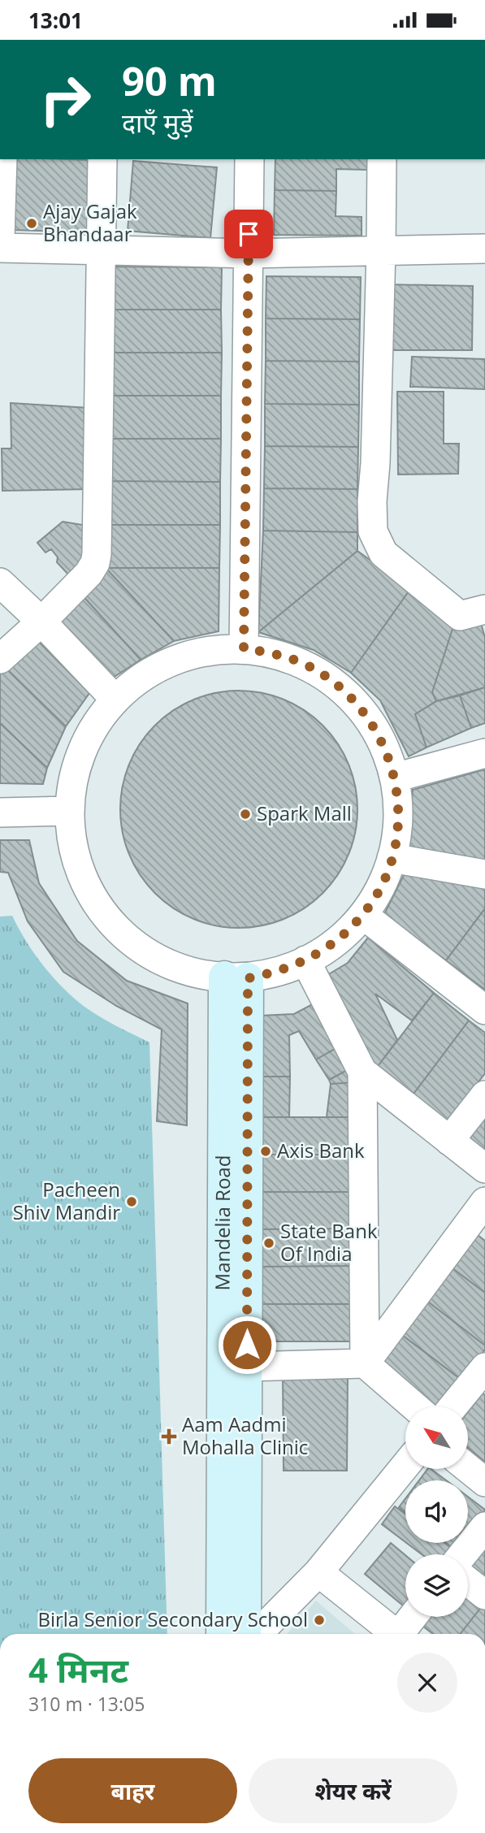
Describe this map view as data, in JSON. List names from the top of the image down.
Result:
{
  "streets": {
    "street": ["Mandelia Road"]
  },
  "places": {
    "other": [
      "Ajay Gajak Bhandaar",
      "Spark Mall",
      "Axis Bank",
      "Pacheen Shiv Mandir",
      "State Bank Of India",
      "Birla Senior Secondary School"
    ],
    "health": ["Aam Aadmi Mohalla Clinic"]
  },
  "north": "top left",
  "page": {
    "status": "13:01",
    "turn": ["90 m", "दाएँ मुड़ें"],
    "heading": ["4 मिनट", "310 m · 13:05"],
    "buttons": ["बाहर", "शेयर करें"]
  }
}
